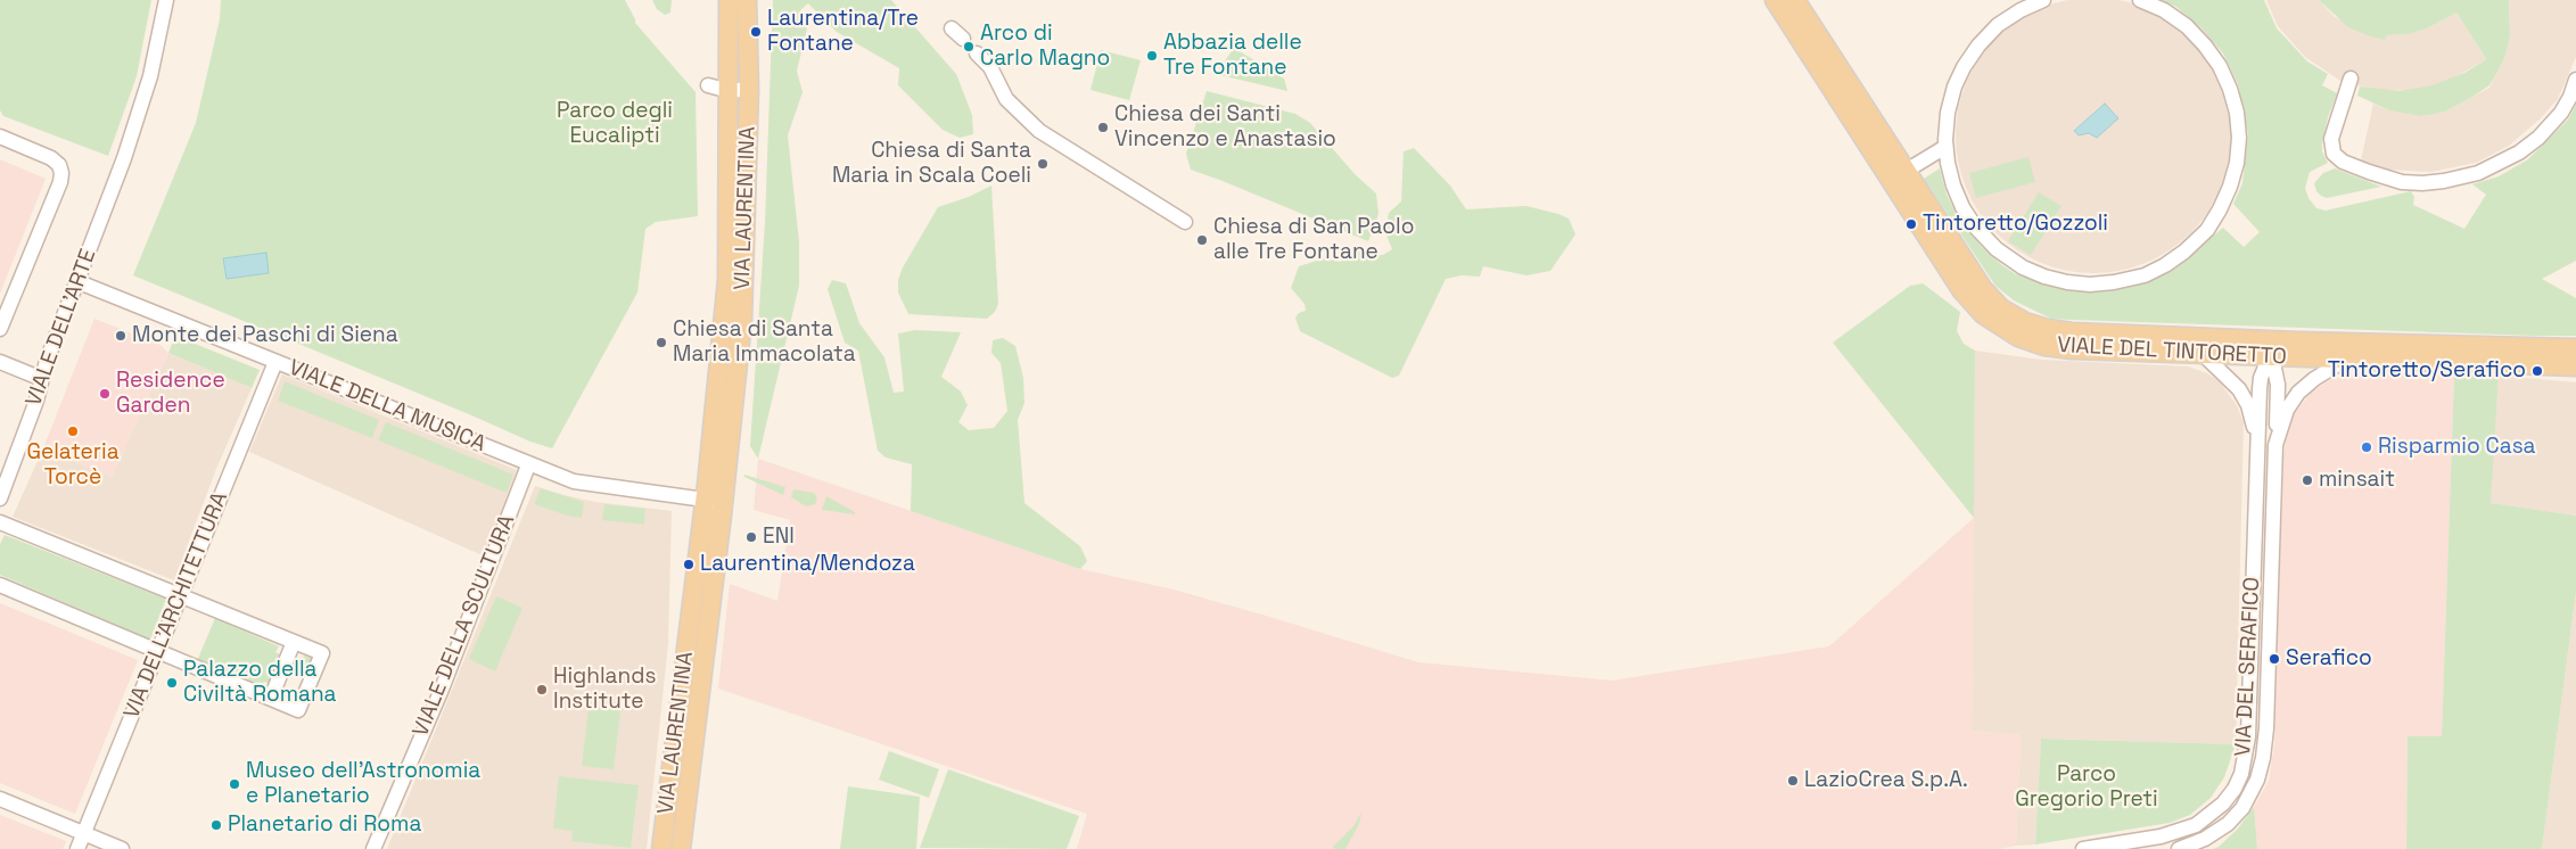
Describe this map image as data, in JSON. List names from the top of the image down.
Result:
{
  "streets": {
    "main road": ["VIA LAURENTINA", "VIALE DEL TINTORETTO"],
    "street": [
      "VIALE DELL'ARTE",
      "VIALE DELLA MUSICA",
      "VIA DELL'ARCHITETTURA",
      "VIALE DELLA SCULTURA",
      "VIA DEL SERAFICO"
    ]
  },
  "crossings": [
    ["VIA LAURENTINA", "VIALE DELLA MUSICA"],
    ["VIALE DELL'ARTE", "VIALE DELLA MUSICA"],
    ["VIALE DEL TINTORETTO", "VIA DEL SERAFICO"],
    ["VIALE DELLA MUSICA", "VIA DELL'ARCHITETTURA"],
    ["VIALE DELLA MUSICA", "VIALE DELLA SCULTURA"]
  ],
  "parks": ["Parco degli Eucalipti", "Parco Gregorio Preti"],
  "places": [
    "Laurentina/Tre Fontane",
    "Arco di Carlo Magno",
    "Abbazia delle Tre Fontane",
    "Chiesa dei Santi Vincenzo e Anastasio",
    "Chiesa di Santa Maria in Scala Coeli",
    "Tintoretto/Gozzoli",
    "Chiesa di San Paolo alle Tre Fontane",
    "Monte dei Paschi di Siena",
    "Chiesa di Santa Maria Immacolata",
    "Tintoretto/Serafico",
    "Residence Garden",
    "Gelateria Torcè",
    "Risparmio Casa",
    "minsait",
    "ENI",
    "Laurentina/Mendoza",
    "Serafico",
    "Palazzo della Civiltà Romana",
    "Highlands Institute",
    "LazioCrea S.p.A.",
    "Museo dell'Astronomia e Planetario",
    "Planetario di Roma"
  ]
}
